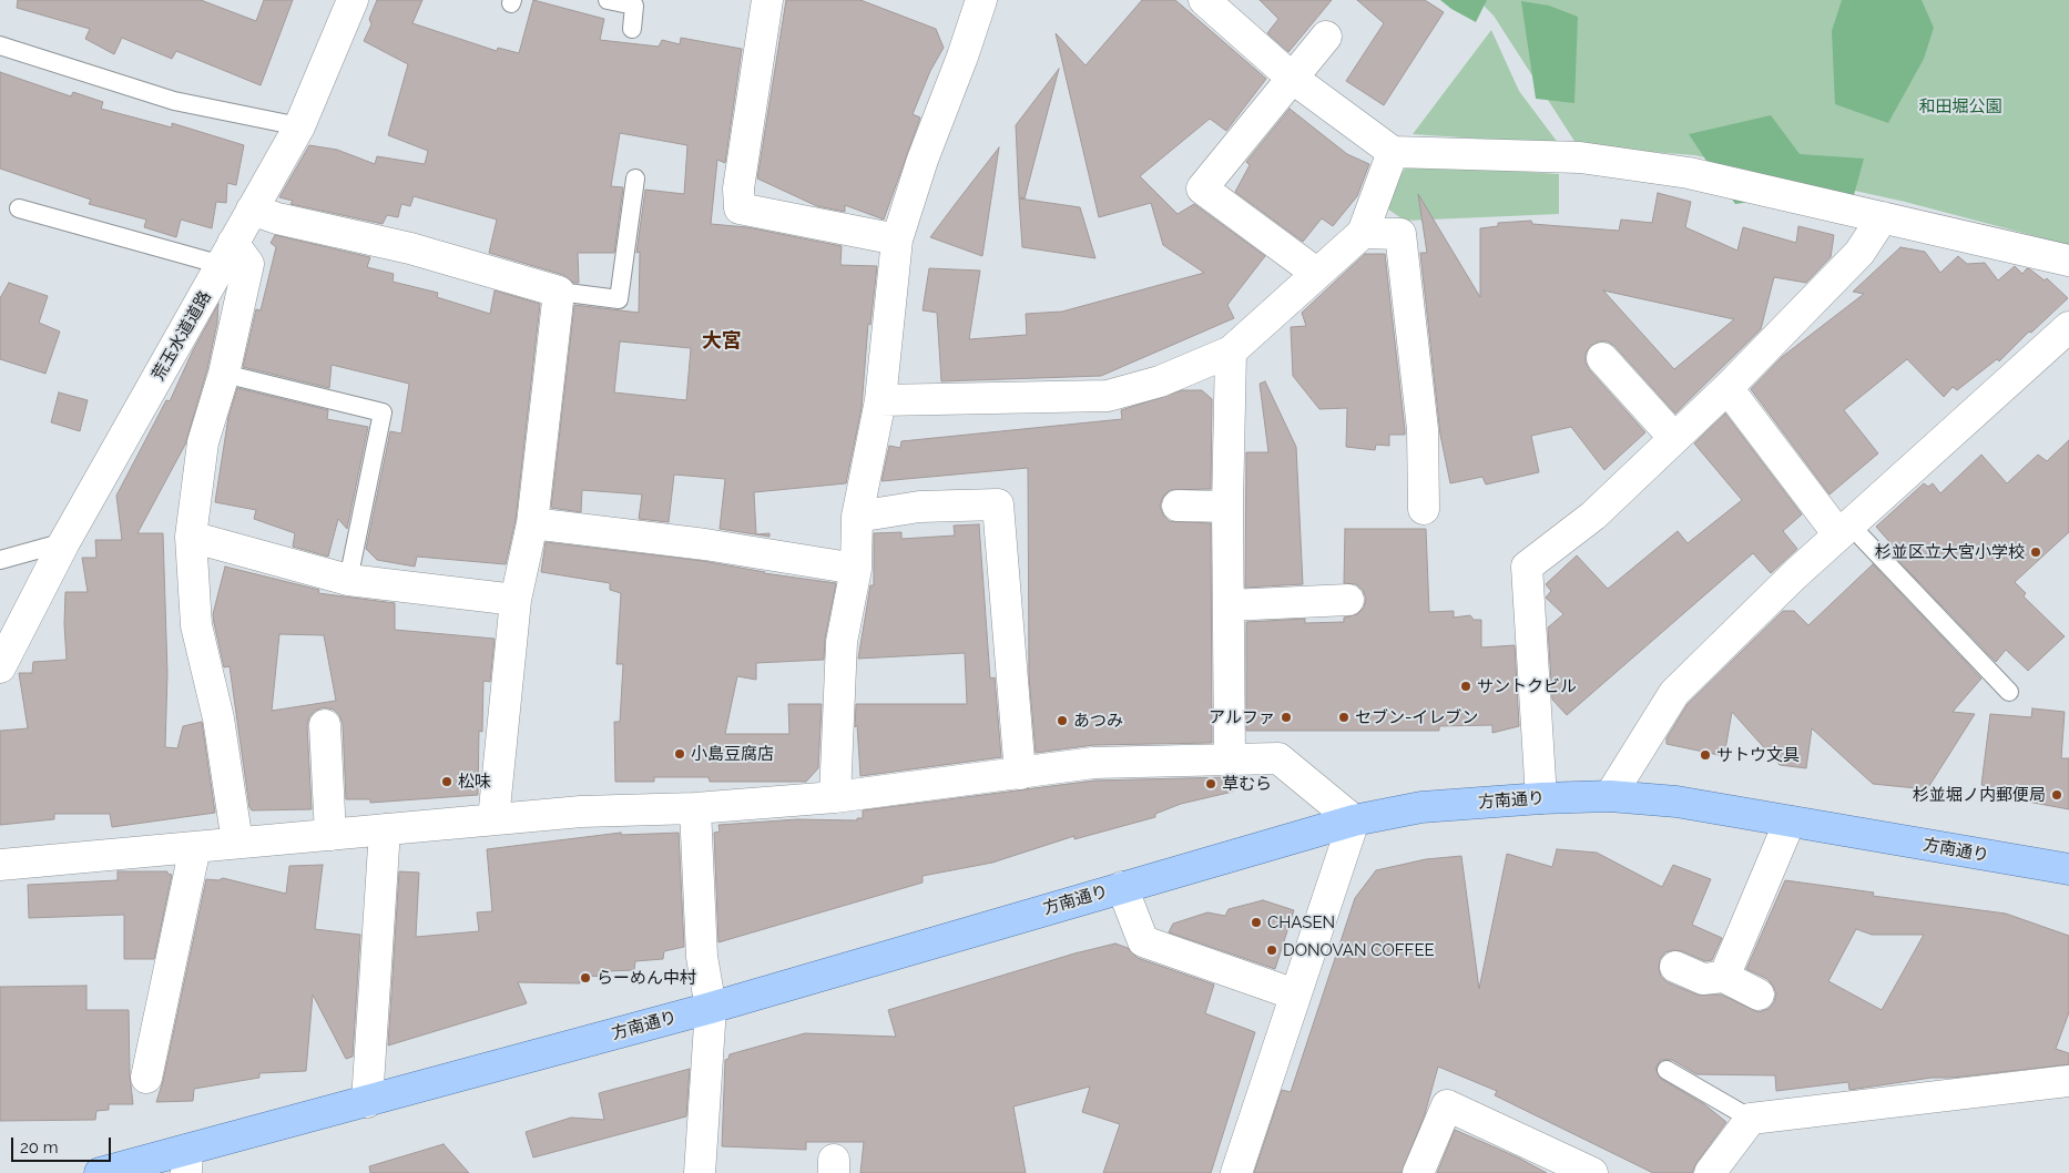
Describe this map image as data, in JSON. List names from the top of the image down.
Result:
{
  "streets": {
    "main road": ["方南通り"],
    "street": ["荒玉水道道路"]
  },
  "districts": ["大宮"],
  "parks": ["和田堀公園"],
  "places": [
    "杉並区立大宮小学校",
    "サントクビル",
    "アルファ",
    "セブン-イレブン",
    "あつみ",
    "小島豆腐店",
    "サトウ文具",
    "松味",
    "草むら",
    "杉並堀ノ内郵便局",
    "CHASEN",
    "DONOVAN COFFEE",
    "らーめん中村"
  ],
  "scale_bar": "20 m"
}
